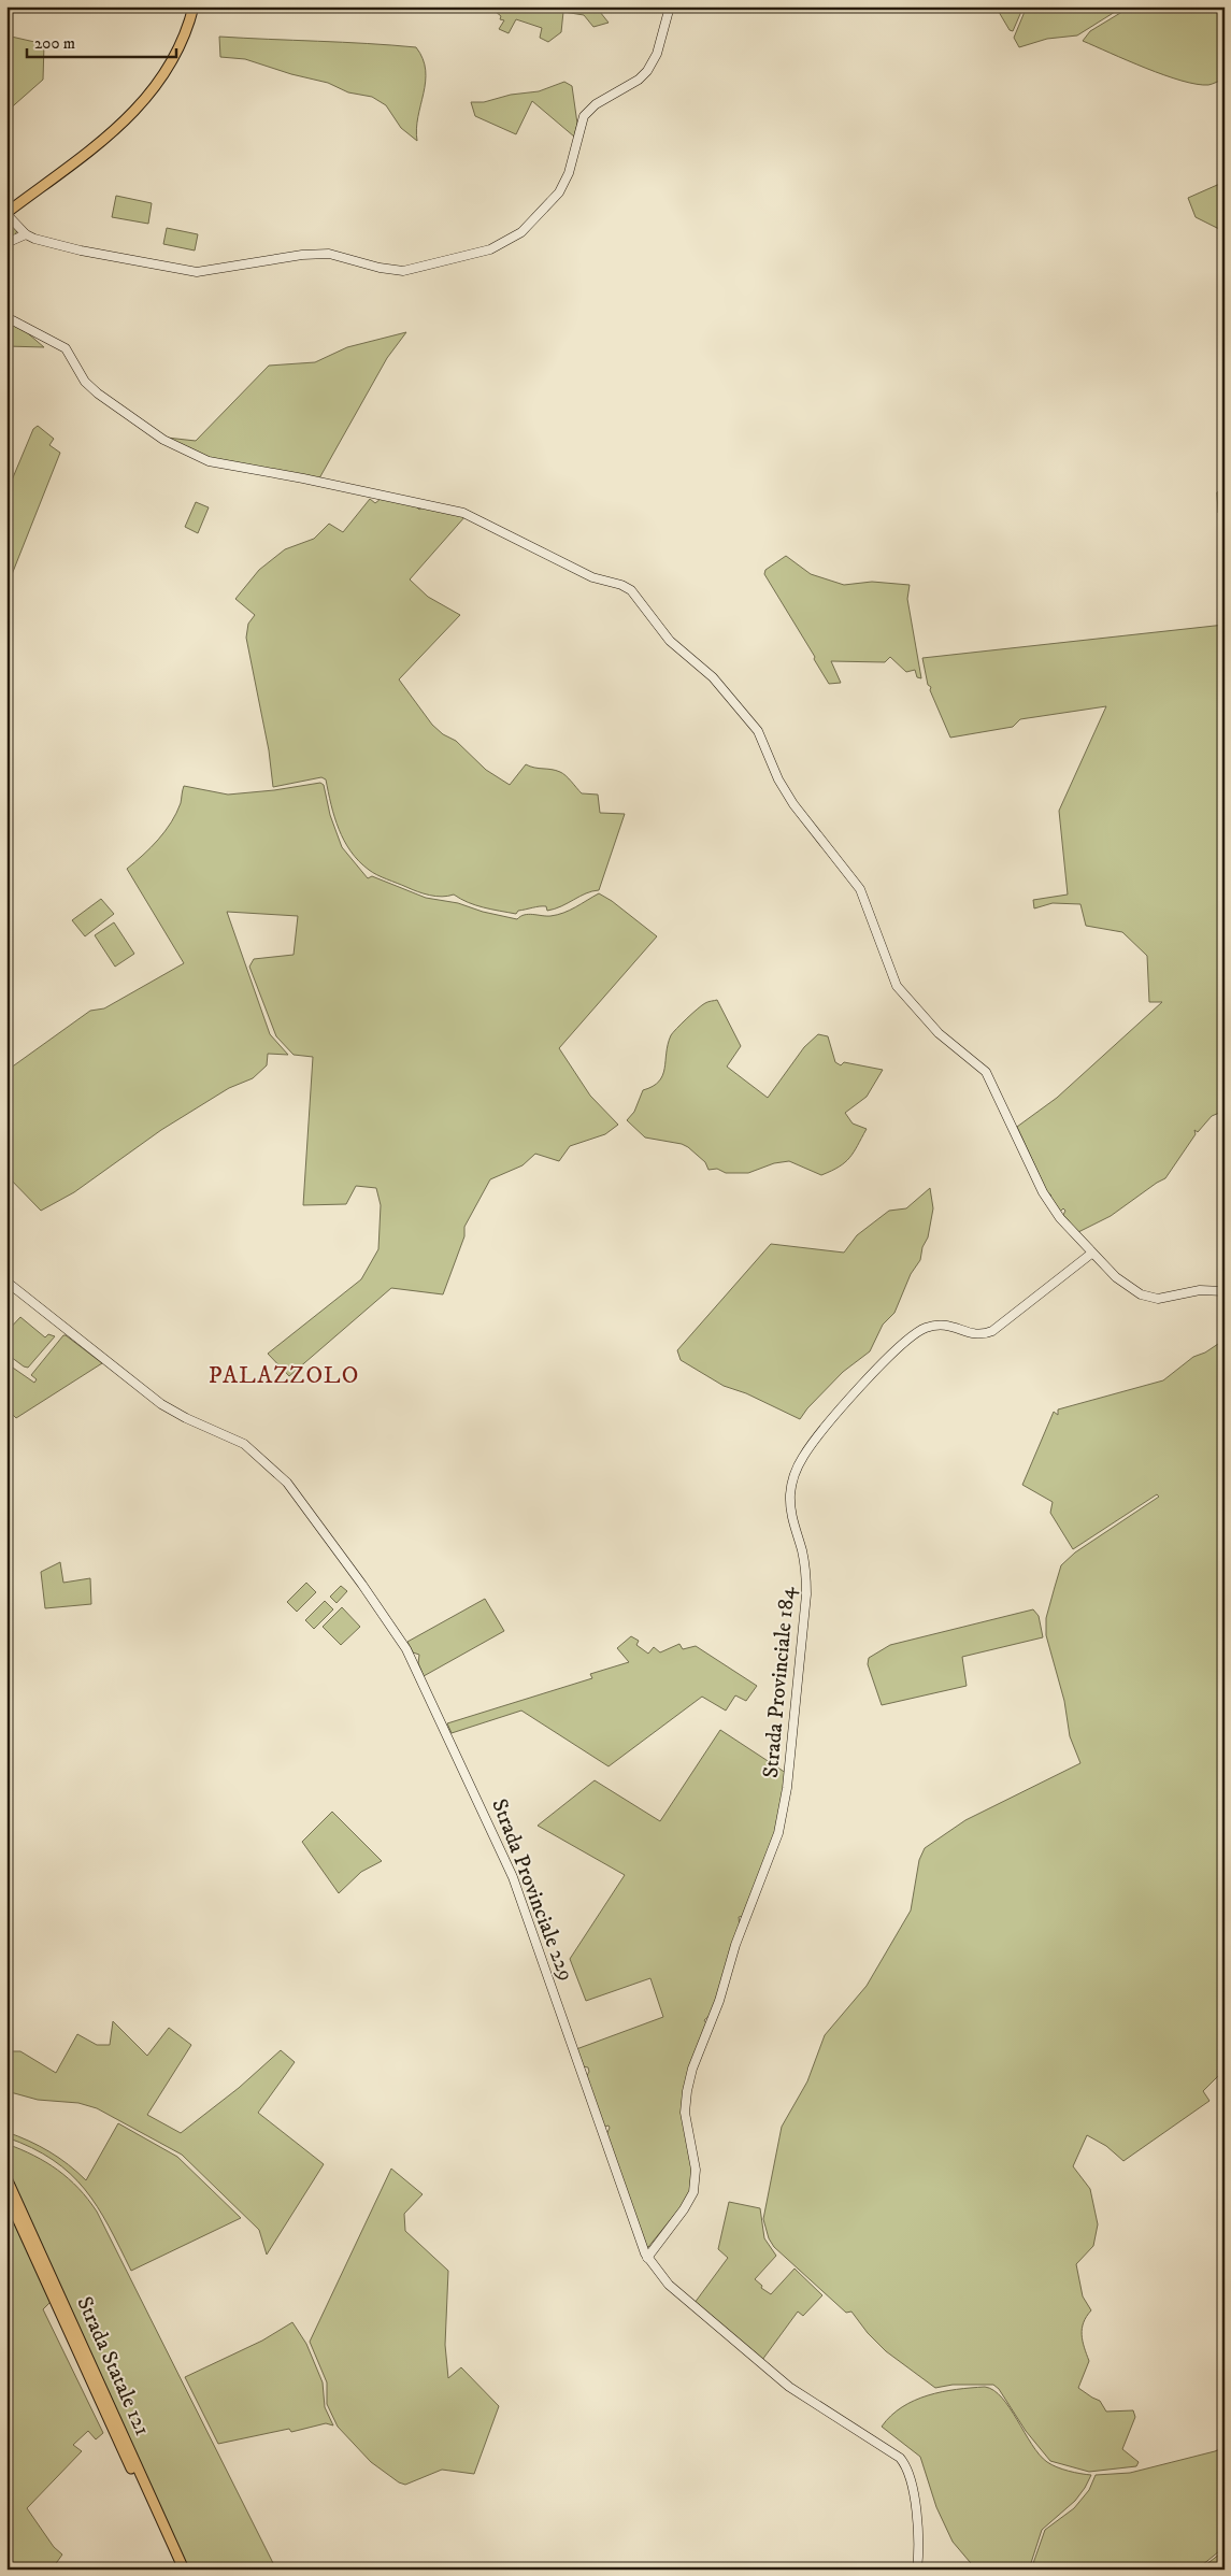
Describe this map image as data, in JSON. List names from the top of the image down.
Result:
{
  "streets": {
    "main road": ["Strada Statale 121"],
    "street": ["Strada Provinciale 184", "Strada Provinciale 229"]
  },
  "crossings": [
    ["Strada Provinciale 184", "Strada Provinciale 229"]
  ],
  "districts": ["PALAZZOLO"],
  "scale_bar": "200 m"
}
